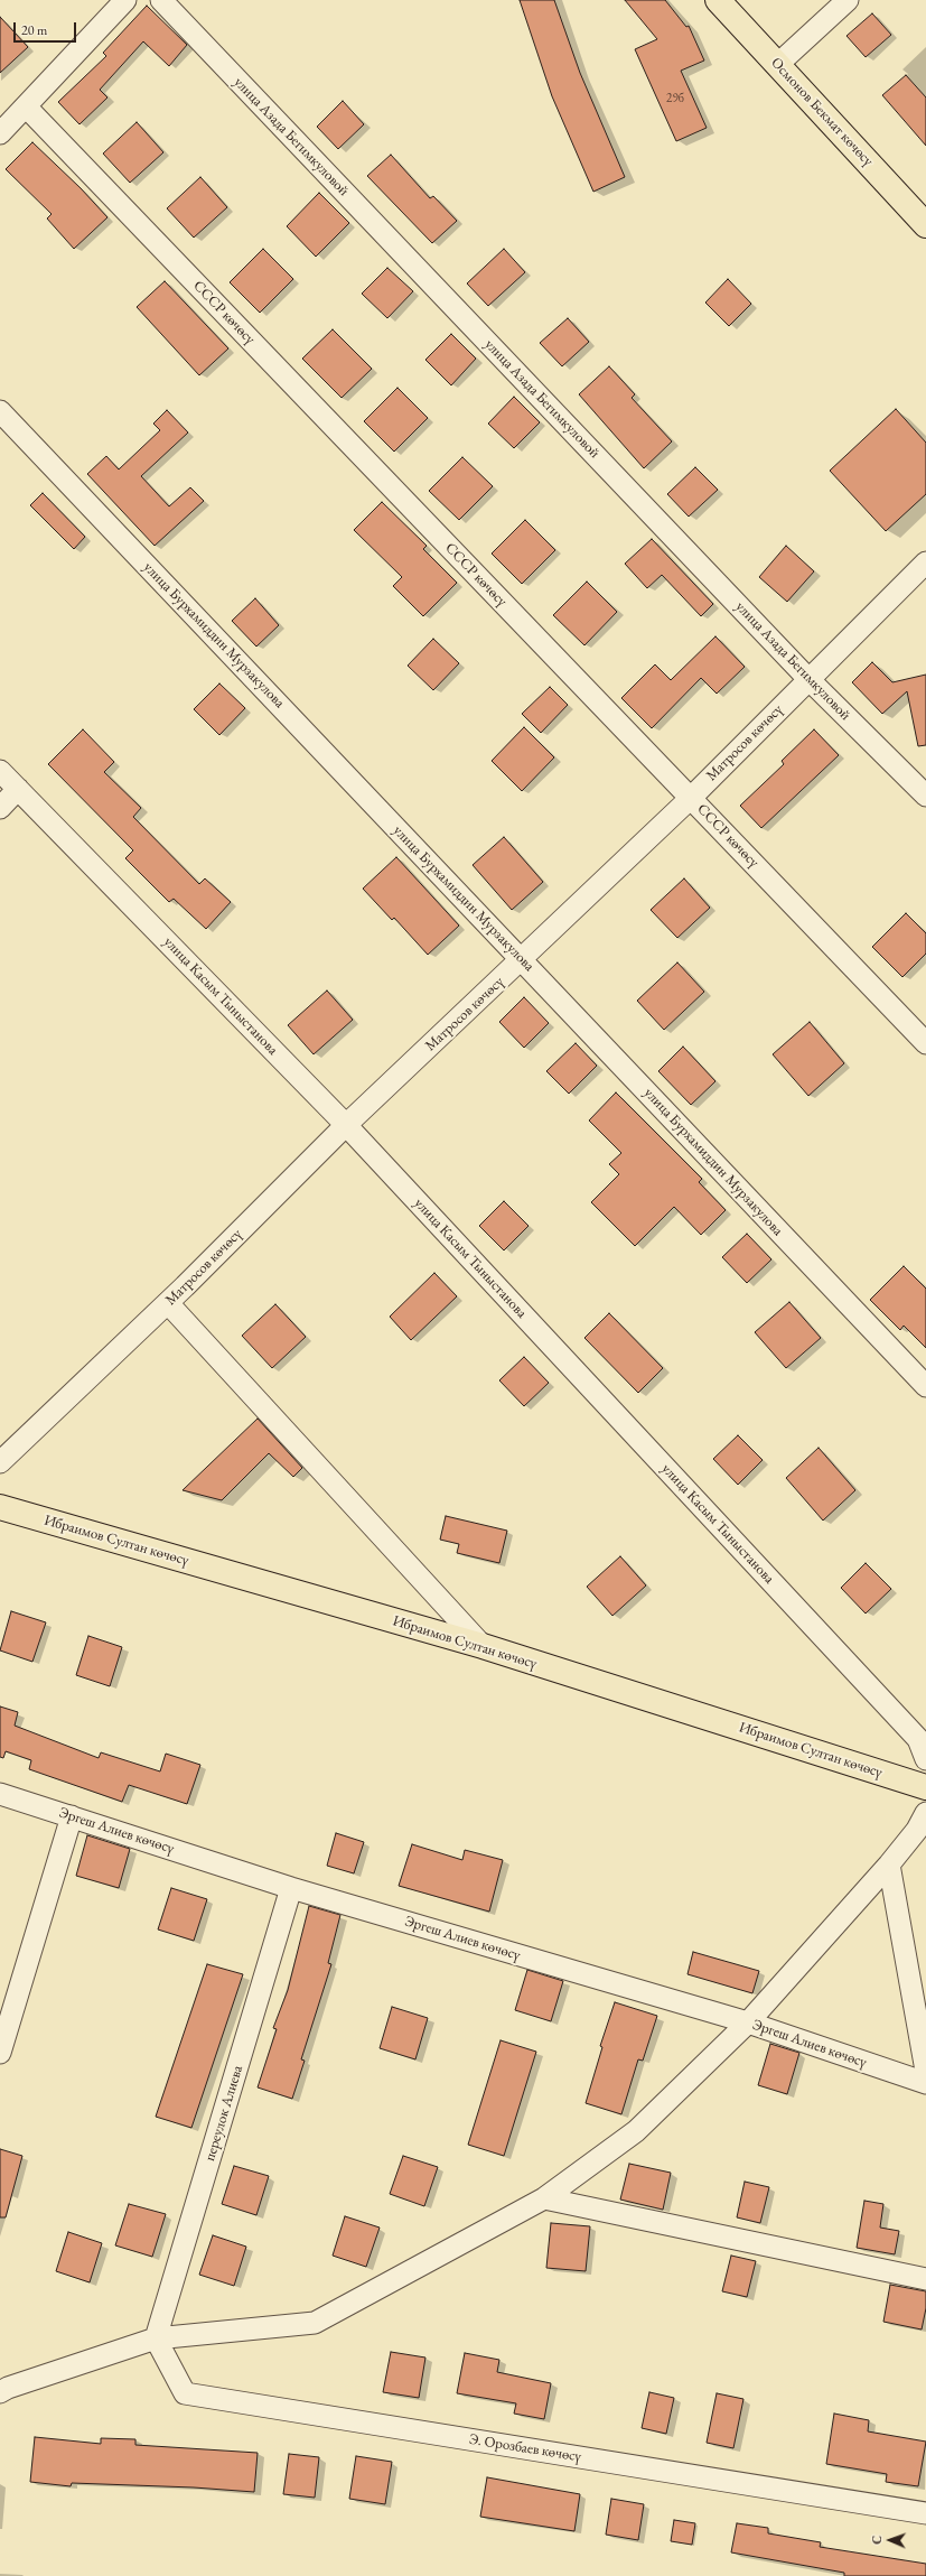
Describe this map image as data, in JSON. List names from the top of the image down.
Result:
{
  "streets": {
    "main road": ["Осмонов Бекмат көчөсү", "Ибраимов Султан көчөсү"],
    "street": [
      "улица Азада Бегимкуловой",
      "СССР көчөсү",
      "улица Бурхамиддин Мурзакулова",
      "Матросов көчөсү",
      "улица Касым Тыныстанова",
      "Эргеш Алиев көчөсү",
      "переулок Алиева",
      "Э. Орозбаев көчөсү"
    ]
  },
  "crossings": [
    ["улица Азада Бегимкуловой", "Матросов көчөсү"],
    ["СССР көчөсү", "Матросов көчөсү"],
    ["улица Бурхамиддин Мурзакулова", "Матросов көчөсү"],
    ["Матросов көчөсү", "улица Касым Тыныстанова"],
    ["Эргеш Алиев көчөсү", "переулок Алиева"],
    ["переулок Алиева", "Э. Орозбаев көчөсү"]
  ],
  "house_numbers": ["29б"],
  "scale_bar": "20 m",
  "north": "left"
}
